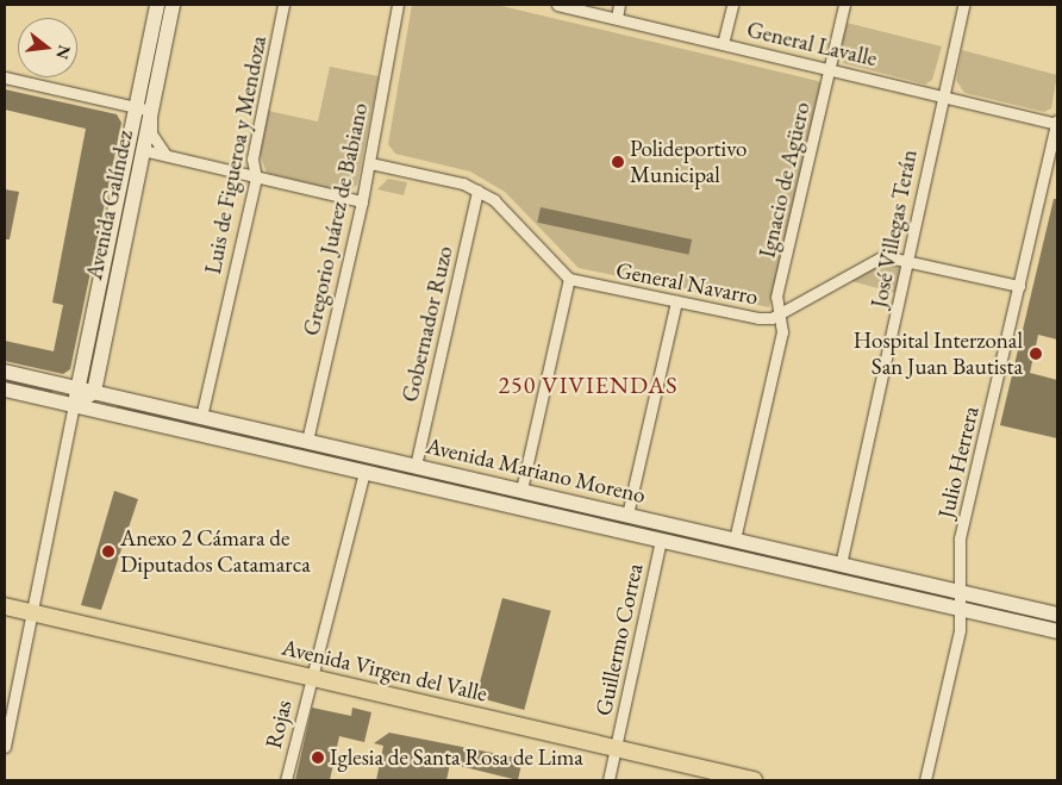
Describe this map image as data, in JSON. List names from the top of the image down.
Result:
{
  "streets": {
    "main road": ["Avenida Galíndez", "Avenida Mariano Moreno", "Avenida Virgen del Valle"],
    "street": [
      "General Lavalle",
      "Luis de Figueroa y Mendoza",
      "Ignacio de Agüero",
      "Gregorio Juárez de Babiano",
      "José Villegas Terán",
      "General Navarro",
      "Gobernador Ruzo",
      "Julio Herrera",
      "Guillermo Correa",
      "Rojas"
    ]
  },
  "crossings": [
    ["General Lavalle", "Ignacio de Agüero"],
    ["General Lavalle", "José Villegas Terán"],
    ["General Lavalle", "Julio Herrera"],
    ["Luis de Figueroa y Mendoza", "Avenida Mariano Moreno"],
    ["Ignacio de Agüero", "General Navarro"],
    ["Ignacio de Agüero", "Avenida Mariano Moreno"],
    ["Avenida Galíndez", "Avenida Mariano Moreno"],
    ["Avenida Galíndez", "Avenida Virgen del Valle"],
    ["Gregorio Juárez de Babiano", "Avenida Mariano Moreno"],
    ["José Villegas Terán", "General Navarro"],
    ["José Villegas Terán", "Avenida Mariano Moreno"],
    ["General Navarro", "Julio Herrera"],
    ["Gobernador Ruzo", "Avenida Mariano Moreno"],
    ["Julio Herrera", "Avenida Mariano Moreno"],
    ["Avenida Mariano Moreno", "Guillermo Correa"],
    ["Guillermo Correa", "Avenida Virgen del Valle"],
    ["Avenida Virgen del Valle", "Rojas"]
  ],
  "districts": ["250 VIVIENDAS"],
  "places": [
    "Polideportivo Municipal",
    "Hospital Interzonal San Juan Bautista",
    "Anexo 2 Cámara de Diputados Catamarca",
    "Iglesia de Santa Rosa de Lima"
  ],
  "north": "right"
}
